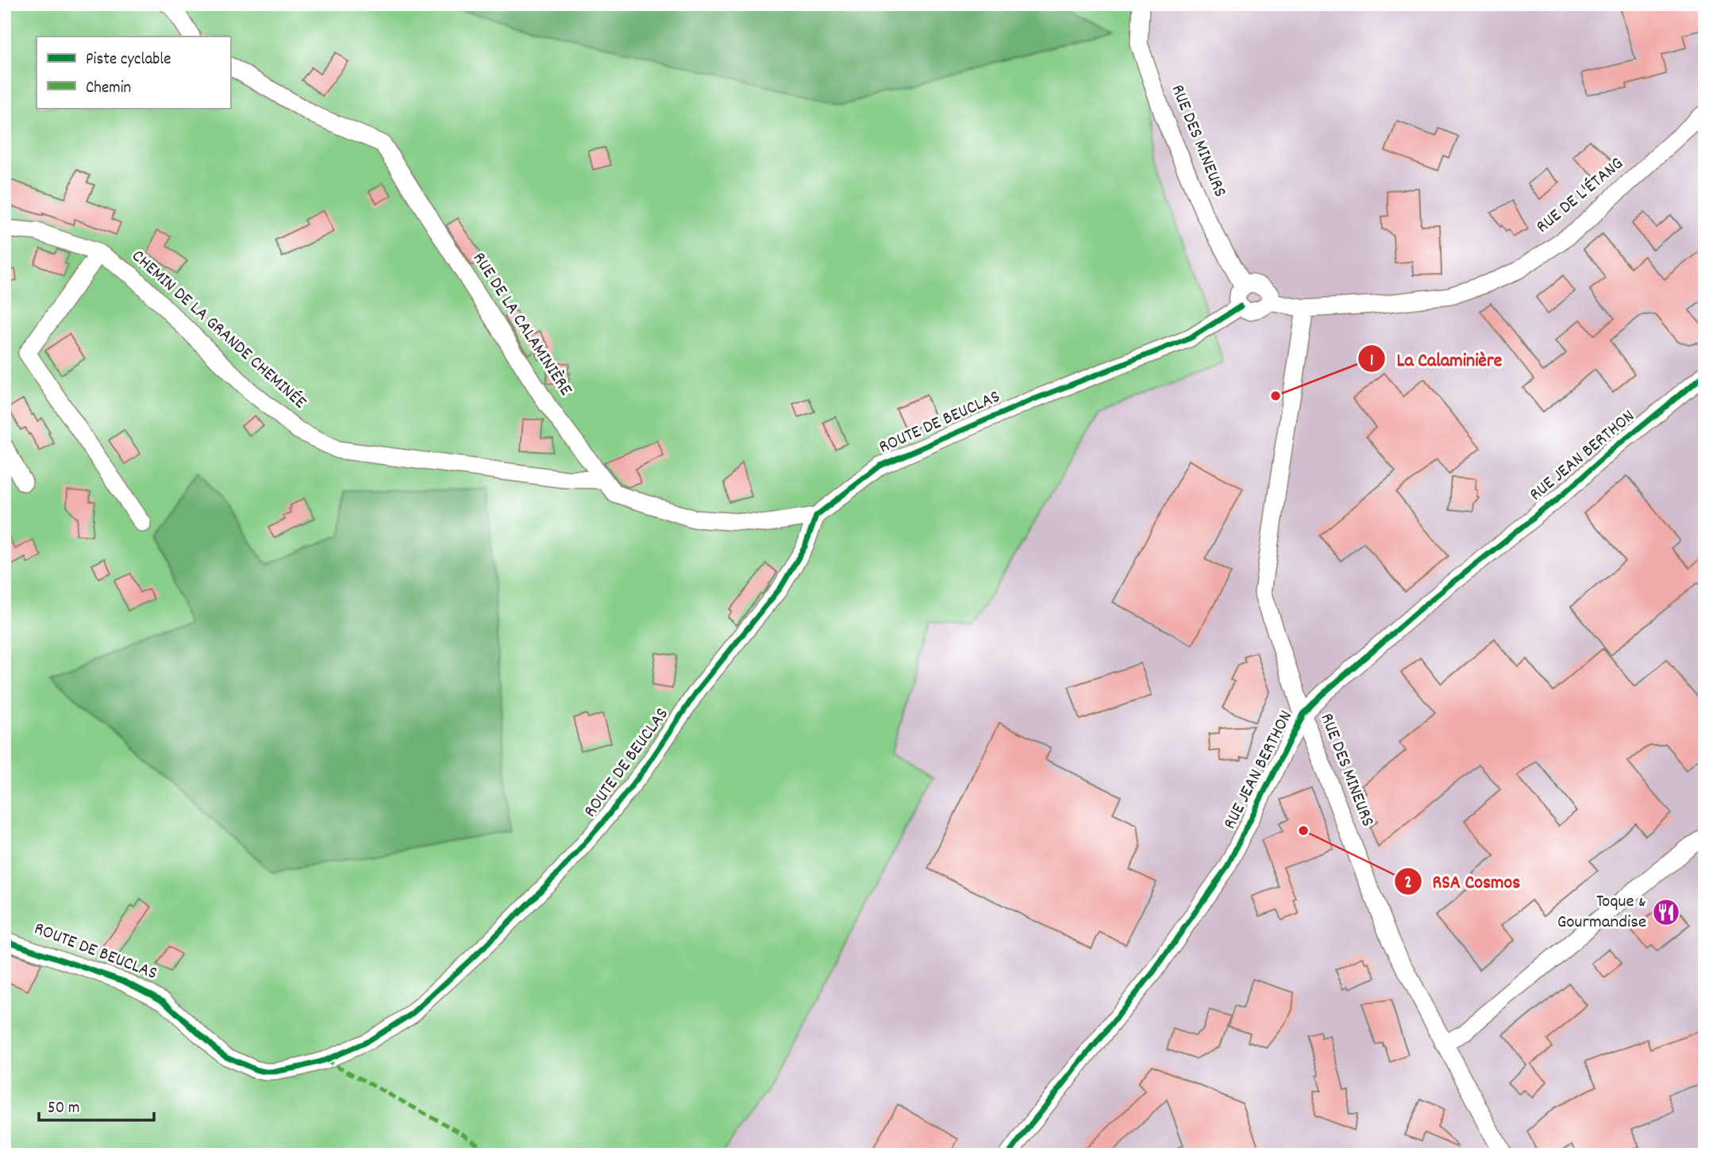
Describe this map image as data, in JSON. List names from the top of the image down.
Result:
{
  "streets": {
    "street": [
      "RUE DES MINEURS",
      "RUE DE L'ÉTANG",
      "RUE DE LA CALAMINIÈRE",
      "CHEMIN DE LA GRANDE CHEMINÉE",
      "ROUTE DE BEUCLAS",
      "RUE JEAN BERTHON"
    ]
  },
  "crossings": [
    ["RUE DES MINEURS", "RUE DE L'ÉTANG"],
    ["RUE DES MINEURS", "ROUTE DE BEUCLAS"],
    ["RUE DES MINEURS", "RUE JEAN BERTHON"],
    ["RUE DE L'ÉTANG", "ROUTE DE BEUCLAS"],
    ["RUE DE LA CALAMINIÈRE", "CHEMIN DE LA GRANDE CHEMINÉE"],
    ["RUE DE LA CALAMINIÈRE", "ROUTE DE BEUCLAS"]
  ],
  "places": {
    "other": ["La Calaminière", "RSA Cosmos"],
    "restaurant": ["Toque & Gourmandise"]
  },
  "legend": ["Piste cyclable", "Chemin"],
  "scale_bar": "50 m"
}
